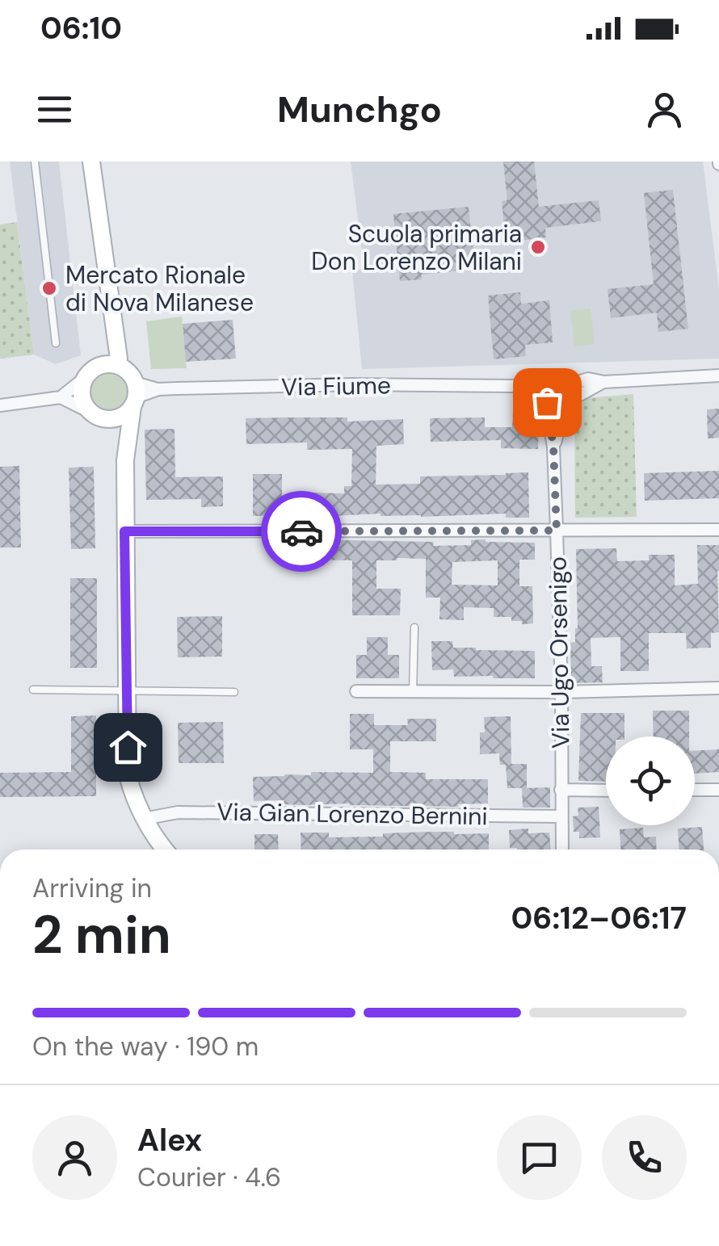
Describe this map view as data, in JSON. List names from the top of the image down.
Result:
{
  "streets": {
    "street": ["Via Fiume", "Via Ugo Orsenigo", "Via Gian Lorenzo Bernini"]
  },
  "crossings": [
    ["Via Fiume", "Via Ugo Orsenigo"],
    ["Via Ugo Orsenigo", "Via Gian Lorenzo Bernini"]
  ],
  "places": ["Scuola primaria Don Lorenzo Milani", "Mercato Rionale di Nova Milanese"],
  "page": {
    "status": "06:10",
    "header": "Munchgo",
    "heading": ["2 min", "Arriving in", "06:12–06:17"],
    "panel": ["Alex", "Courier · 4.6"],
    "bar": "On the way · 190 m"
  }
}
